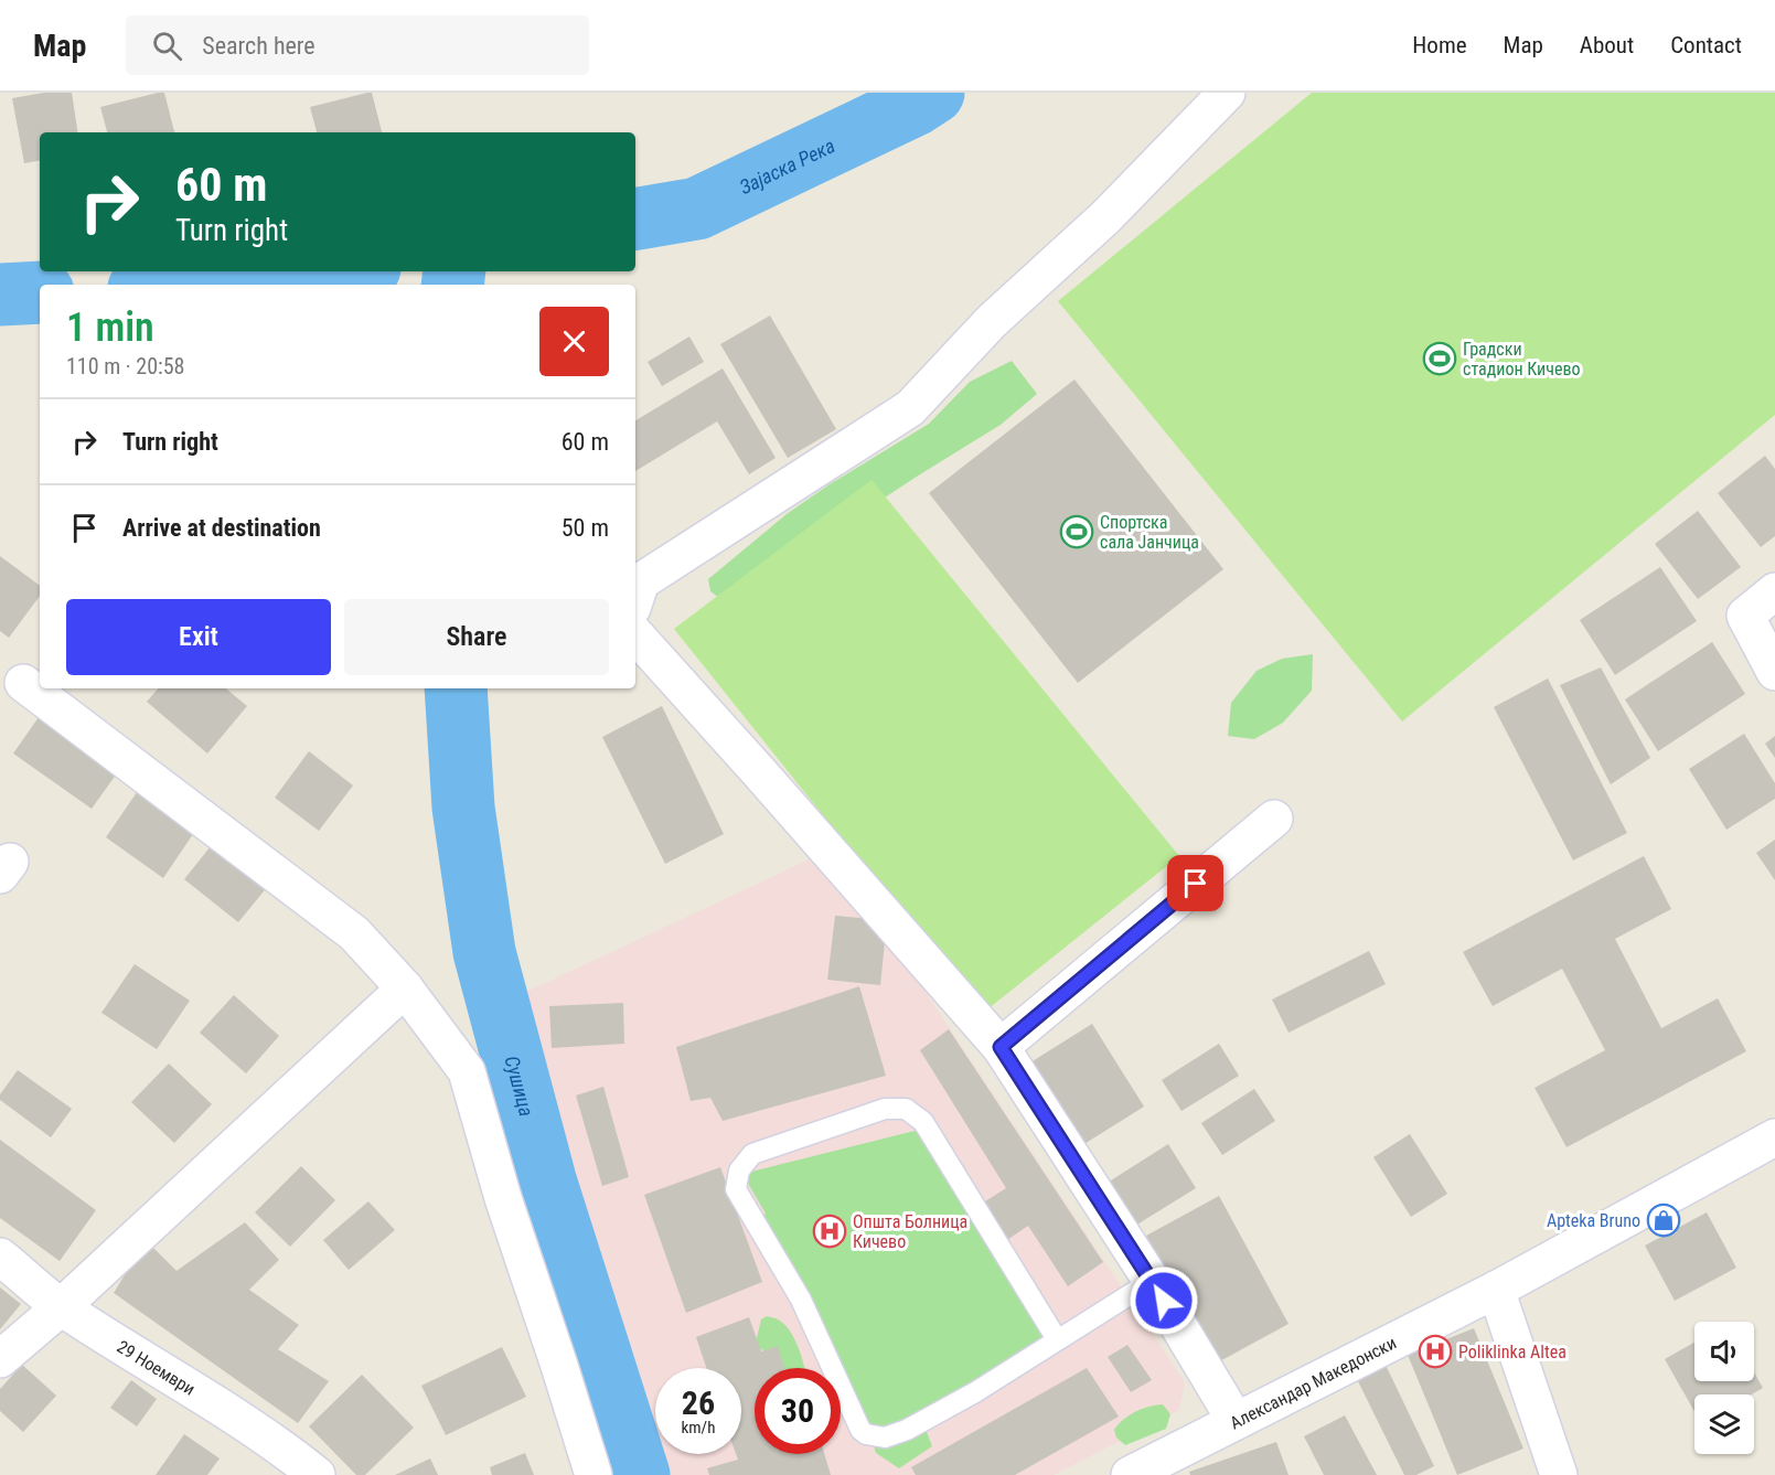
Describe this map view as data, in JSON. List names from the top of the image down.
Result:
{
  "streets": {
    "street": ["29 Ноември", "Александар Македонски"]
  },
  "water": ["Зајаска Река", "Сушица"],
  "places": {
    "sports": ["Градски стадион Кичево", "Спортска сала Јанчица"],
    "shop": ["Apteka Bruno"],
    "hospital": ["Општа Болница Кичево", "Poliklinka Altea"]
  },
  "page": {
    "header": "Map",
    "search": "Search here",
    "nav": [
      "Home",
      "Map",
      "About",
      "Contact"
    ],
    "turn": ["60 m", "Turn right"],
    "heading": ["1 min", "110 m · 20:58"],
    "list": [
      {
        "name": "Turn right",
        "value": "60 m"
      },
      {
        "name": "Arrive at destination",
        "value": "50 m"
      }
    ],
    "buttons": ["Exit", "Share"],
    "speed": "26 km/h",
    "limit": "30"
  }
}
